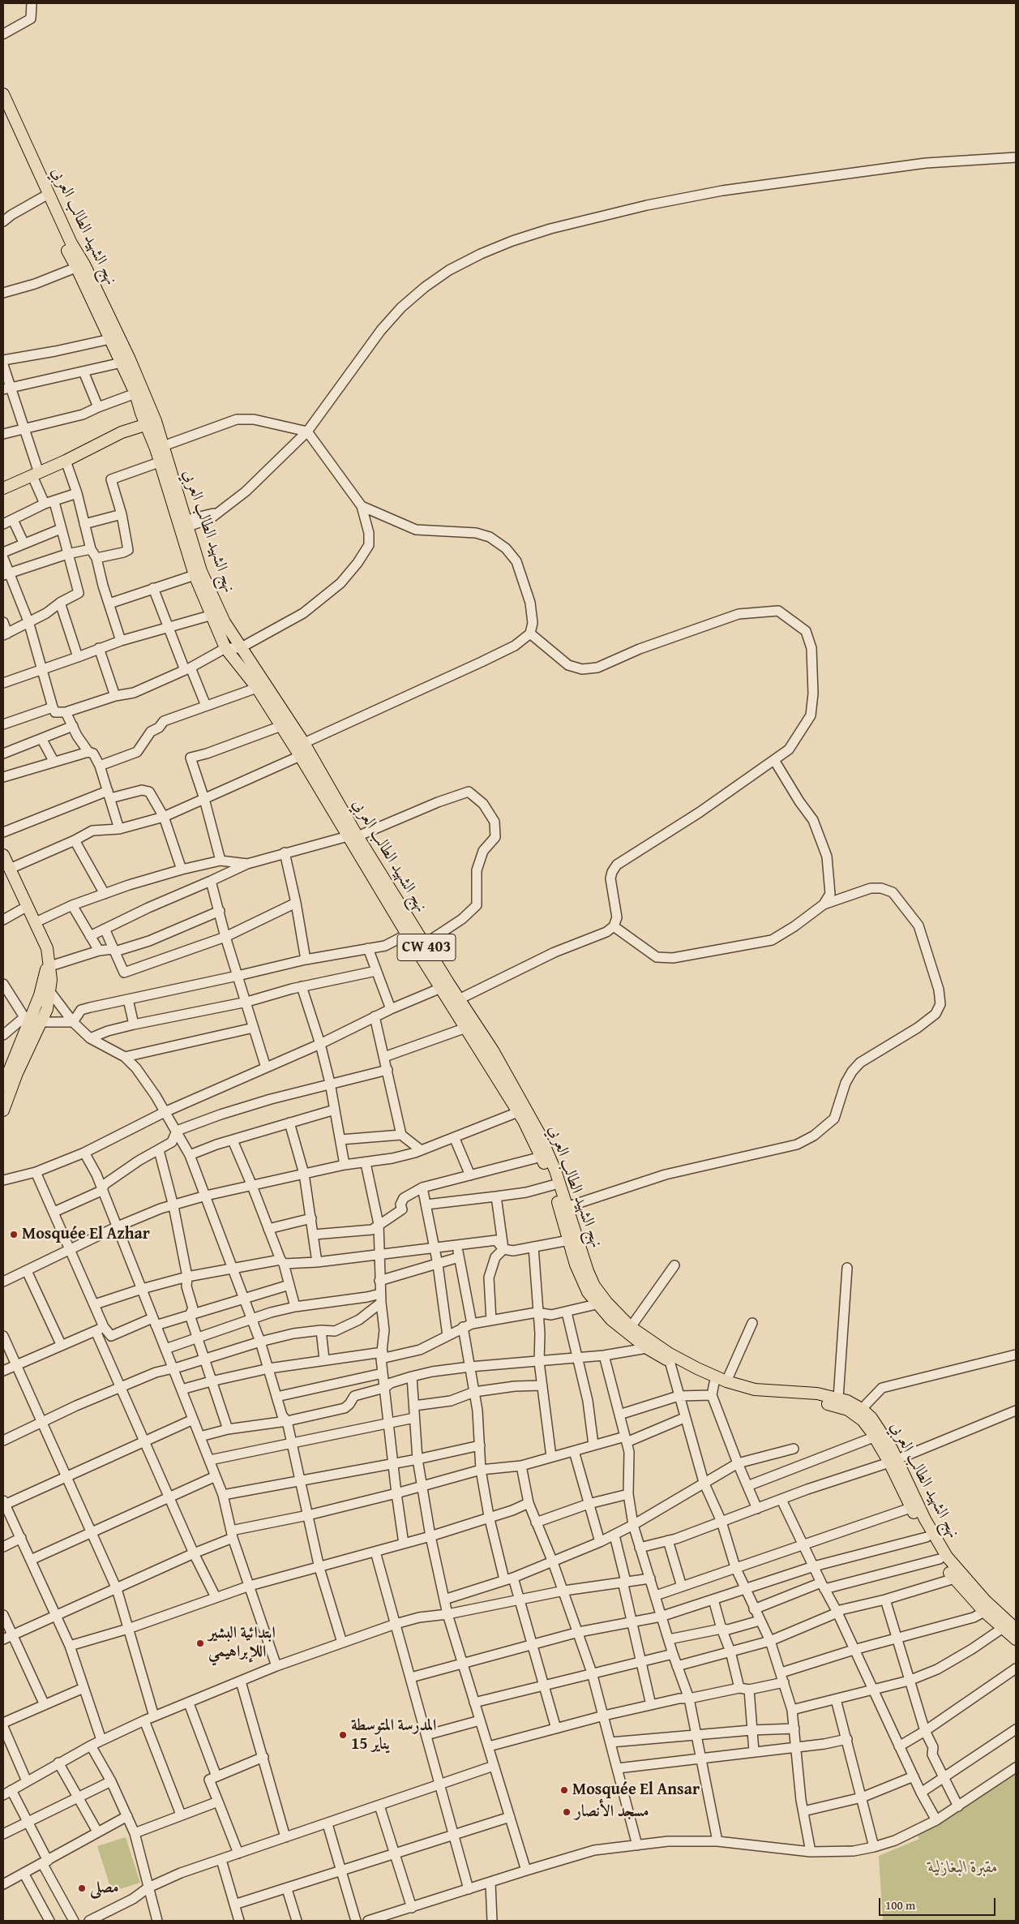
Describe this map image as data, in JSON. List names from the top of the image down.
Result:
{
  "streets": {
    "main road": ["نهج الشهيد الطالب العربي", "CW 403"]
  },
  "parks": ["مقبرة البغازلية"],
  "places": [
    "Mosquée El Azhar",
    "ابتدائية البشير اللإبراهيمي",
    "المدرسة المتوسطة 15 يناير",
    "Mosquée El Ansar",
    "مسجد الأنصار",
    "مصلى"
  ],
  "scale_bar": "100 m"
}
